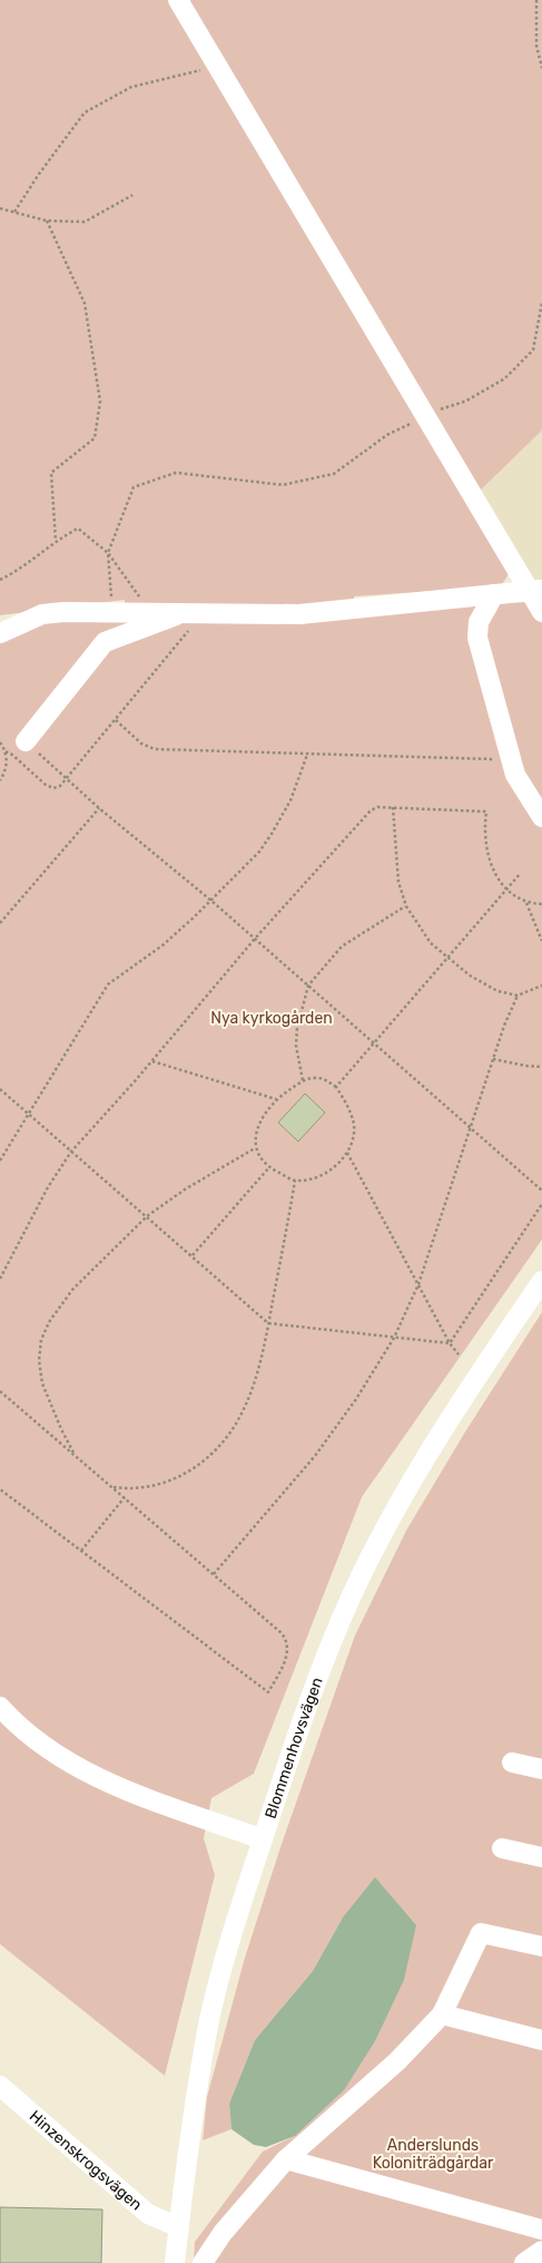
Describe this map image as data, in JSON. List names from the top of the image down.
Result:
{
  "streets": {
    "street": ["Blommenhovsvägen", "Hinzenskrogsvägen"]
  },
  "crossings": [
    ["Blommenhovsvägen", "Hinzenskrogsvägen"]
  ],
  "parks": ["Nya kyrkogården", "Anderslunds Koloniträdgårdar"]
}
